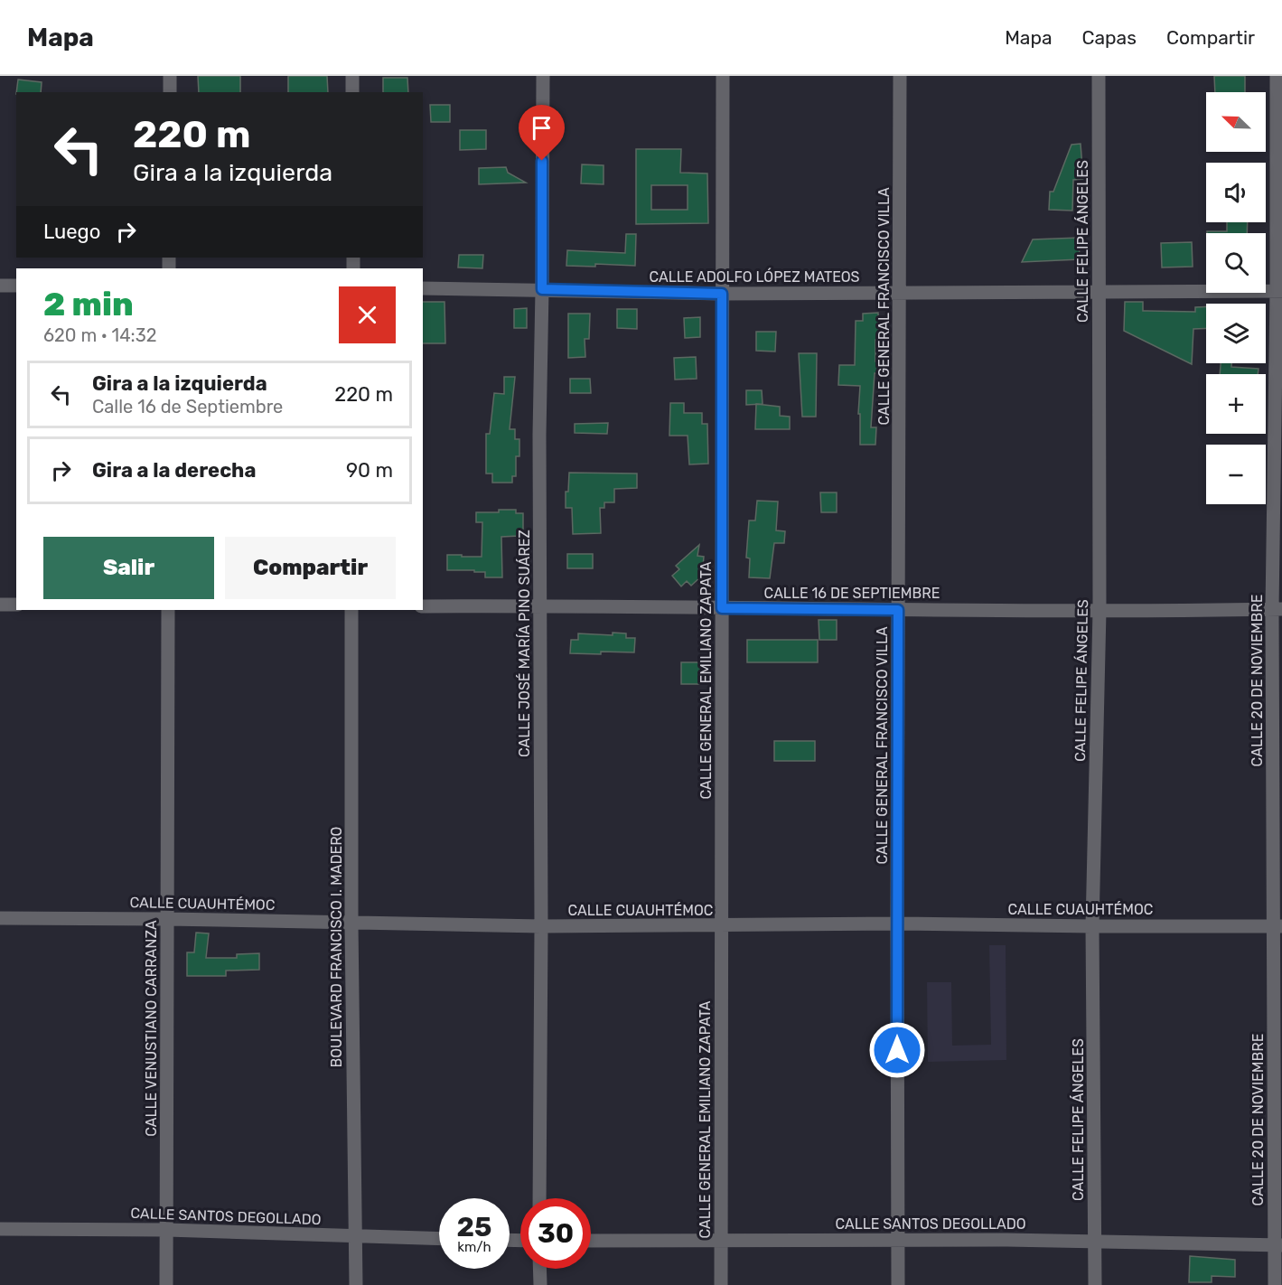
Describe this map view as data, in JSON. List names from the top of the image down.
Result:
{
  "streets": {
    "street": [
      "CALLE FELIPE ÁNGELES",
      "CALLE ADOLFO LÓPEZ MATEOS",
      "CALLE GENERAL FRANCISCO VILLA",
      "CALLE 16 DE SEPTIEMBRE",
      "CALLE JOSÉ MARÍA PINO SUÁREZ",
      "CALLE GENERAL EMILIANO ZAPATA",
      "CALLE 20 DE NOVIEMBRE",
      "CALLE CUAUHTÉMOC",
      "BOULEVARD FRANCISCO I. MADERO",
      "CALLE VENUSTIANO CARRANZA",
      "CALLE SANTOS DEGOLLADO"
    ]
  },
  "crossings": [
    ["CALLE FELIPE ÁNGELES", "CALLE ADOLFO LÓPEZ MATEOS"],
    ["CALLE FELIPE ÁNGELES", "CALLE 16 DE SEPTIEMBRE"],
    ["CALLE FELIPE ÁNGELES", "CALLE CUAUHTÉMOC"],
    ["CALLE FELIPE ÁNGELES", "CALLE SANTOS DEGOLLADO"],
    ["CALLE ADOLFO LÓPEZ MATEOS", "CALLE GENERAL FRANCISCO VILLA"],
    ["CALLE ADOLFO LÓPEZ MATEOS", "CALLE JOSÉ MARÍA PINO SUÁREZ"],
    ["CALLE ADOLFO LÓPEZ MATEOS", "CALLE GENERAL EMILIANO ZAPATA"],
    ["CALLE ADOLFO LÓPEZ MATEOS", "CALLE 20 DE NOVIEMBRE"],
    ["CALLE GENERAL FRANCISCO VILLA", "CALLE 16 DE SEPTIEMBRE"],
    ["CALLE GENERAL FRANCISCO VILLA", "CALLE CUAUHTÉMOC"],
    ["CALLE GENERAL FRANCISCO VILLA", "CALLE SANTOS DEGOLLADO"],
    ["CALLE 16 DE SEPTIEMBRE", "CALLE JOSÉ MARÍA PINO SUÁREZ"],
    ["CALLE 16 DE SEPTIEMBRE", "CALLE GENERAL EMILIANO ZAPATA"],
    ["CALLE 16 DE SEPTIEMBRE", "CALLE 20 DE NOVIEMBRE"],
    ["CALLE JOSÉ MARÍA PINO SUÁREZ", "CALLE CUAUHTÉMOC"],
    ["CALLE GENERAL EMILIANO ZAPATA", "CALLE CUAUHTÉMOC"],
    ["CALLE GENERAL EMILIANO ZAPATA", "CALLE SANTOS DEGOLLADO"],
    ["CALLE 20 DE NOVIEMBRE", "CALLE CUAUHTÉMOC"],
    ["CALLE 20 DE NOVIEMBRE", "CALLE SANTOS DEGOLLADO"],
    ["CALLE CUAUHTÉMOC", "BOULEVARD FRANCISCO I. MADERO"],
    ["CALLE CUAUHTÉMOC", "CALLE VENUSTIANO CARRANZA"],
    ["BOULEVARD FRANCISCO I. MADERO", "CALLE SANTOS DEGOLLADO"],
    ["CALLE VENUSTIANO CARRANZA", "CALLE SANTOS DEGOLLADO"]
  ],
  "north": "top left",
  "page": {
    "header": "Mapa",
    "nav": ["Mapa", "Capas", "Compartir"],
    "map_buttons": ["+", "−"],
    "turn": ["220 m", "Gira a la izquierda"],
    "then": "Luego",
    "heading": ["2 min", "620 m · 14:32"],
    "list": [
      {
        "name": "Gira a la izquierda",
        "note": "Calle 16 de Septiembre",
        "value": "220 m"
      },
      {
        "name": "Gira a la derecha",
        "value": "90 m"
      }
    ],
    "buttons": ["Salir", "Compartir"],
    "speed": "25 km/h",
    "limit": "30"
  }
}
